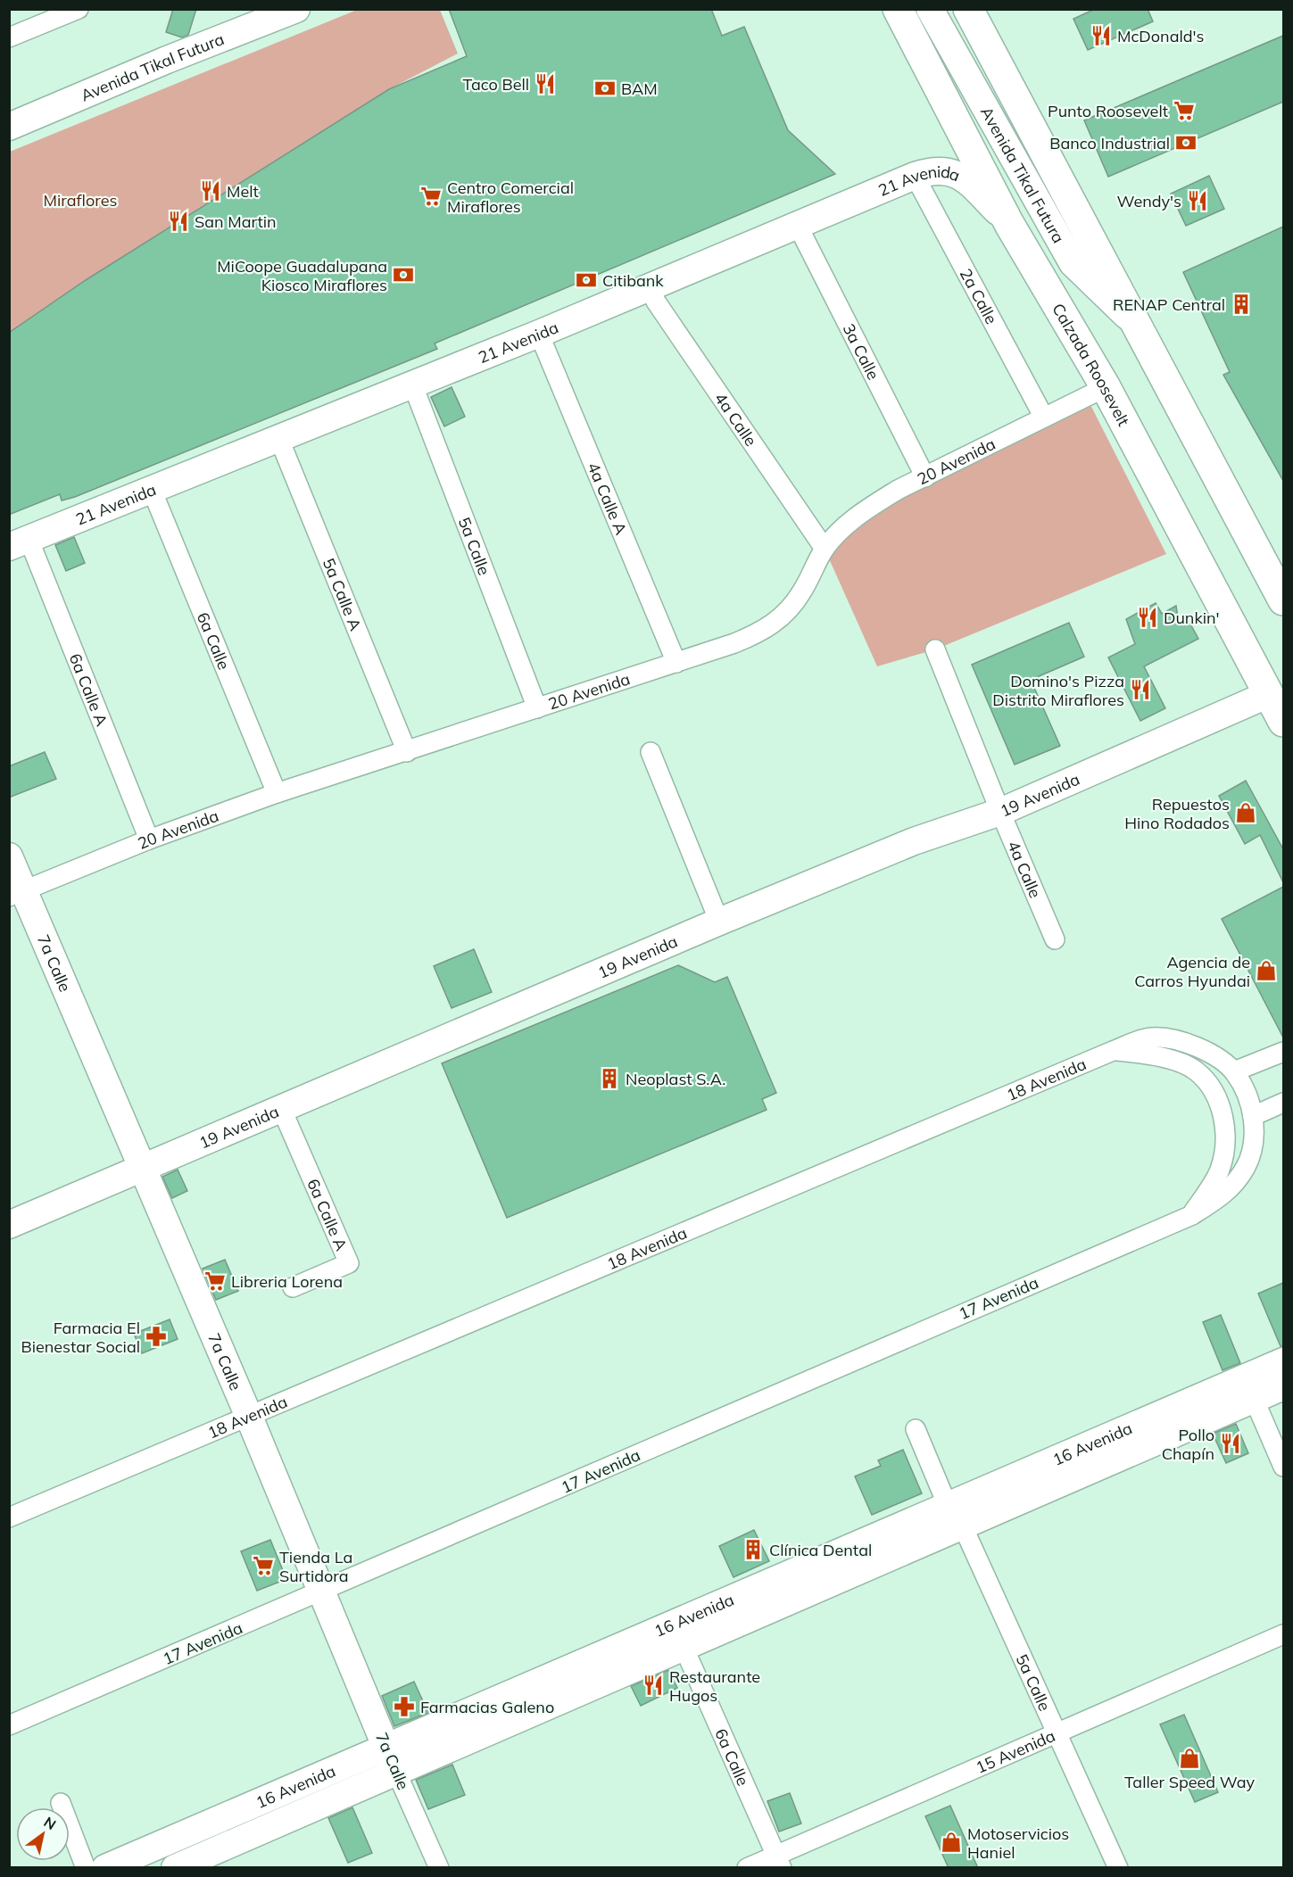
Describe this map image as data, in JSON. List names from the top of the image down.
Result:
{
  "streets": {
    "highway": ["Calzada Roosevelt"],
    "street": [
      "Avenida Tikal Futura",
      "21 Avenida",
      "2a Calle",
      "3a Calle",
      "4a Calle",
      "20 Avenida",
      "4a Calle A",
      "5a Calle",
      "5a Calle A",
      "6a Calle",
      "6a Calle A",
      "19 Avenida",
      "7a Calle",
      "18 Avenida",
      "17 Avenida",
      "16 Avenida",
      "15 Avenida"
    ]
  },
  "crossings": [
    ["21 Avenida", "2a Calle"],
    ["21 Avenida", "3a Calle"],
    ["21 Avenida", "Calzada Roosevelt"],
    ["21 Avenida", "4a Calle"],
    ["21 Avenida", "4a Calle A"],
    ["21 Avenida", "5a Calle"],
    ["21 Avenida", "5a Calle A"],
    ["21 Avenida", "6a Calle"],
    ["21 Avenida", "6a Calle A"],
    ["2a Calle", "20 Avenida"],
    ["3a Calle", "20 Avenida"],
    ["Calzada Roosevelt", "20 Avenida"],
    ["Calzada Roosevelt", "19 Avenida"],
    ["4a Calle", "20 Avenida"],
    ["4a Calle", "19 Avenida"],
    ["20 Avenida", "4a Calle A"],
    ["20 Avenida", "5a Calle"],
    ["20 Avenida", "5a Calle A"],
    ["20 Avenida", "6a Calle"],
    ["20 Avenida", "6a Calle A"],
    ["20 Avenida", "7a Calle"],
    ["5a Calle", "16 Avenida"],
    ["5a Calle", "15 Avenida"],
    ["6a Calle", "16 Avenida"],
    ["6a Calle", "15 Avenida"],
    ["6a Calle A", "19 Avenida"],
    ["19 Avenida", "7a Calle"],
    ["7a Calle", "18 Avenida"],
    ["7a Calle", "17 Avenida"],
    ["7a Calle", "16 Avenida"],
    ["18 Avenida", "17 Avenida"]
  ],
  "parks": ["Miraflores"],
  "places": {
    "restaurant": [
      "McDonald's",
      "Taco Bell",
      "Melt",
      "Wendy's",
      "San Martin",
      "Dunkin'",
      "Domino's Pizza Distrito Miraflores",
      "Pollo Chapín",
      "Restaurante Hugos"
    ],
    "bank": [
      "BAM",
      "Banco Industrial",
      "MiCoope Guadalupana Kiosco Miraflores",
      "Citibank"
    ],
    "supermarket": [
      "Punto Roosevelt",
      "Centro Comercial Miraflores",
      "Libreria Lorena",
      "Tienda La Surtidora"
    ],
    "building": ["RENAP Central", "Neoplast S.A.", "Clínica Dental"],
    "shop": [
      "Repuestos Hino Rodados",
      "Agencia de Carros Hyundai",
      "Taller Speed Way",
      "Motoservicios Haniel"
    ],
    "pharmacy": ["Farmacia El Bienestar Social", "Farmacias Galeno"]
  },
  "north": "top right"
}
